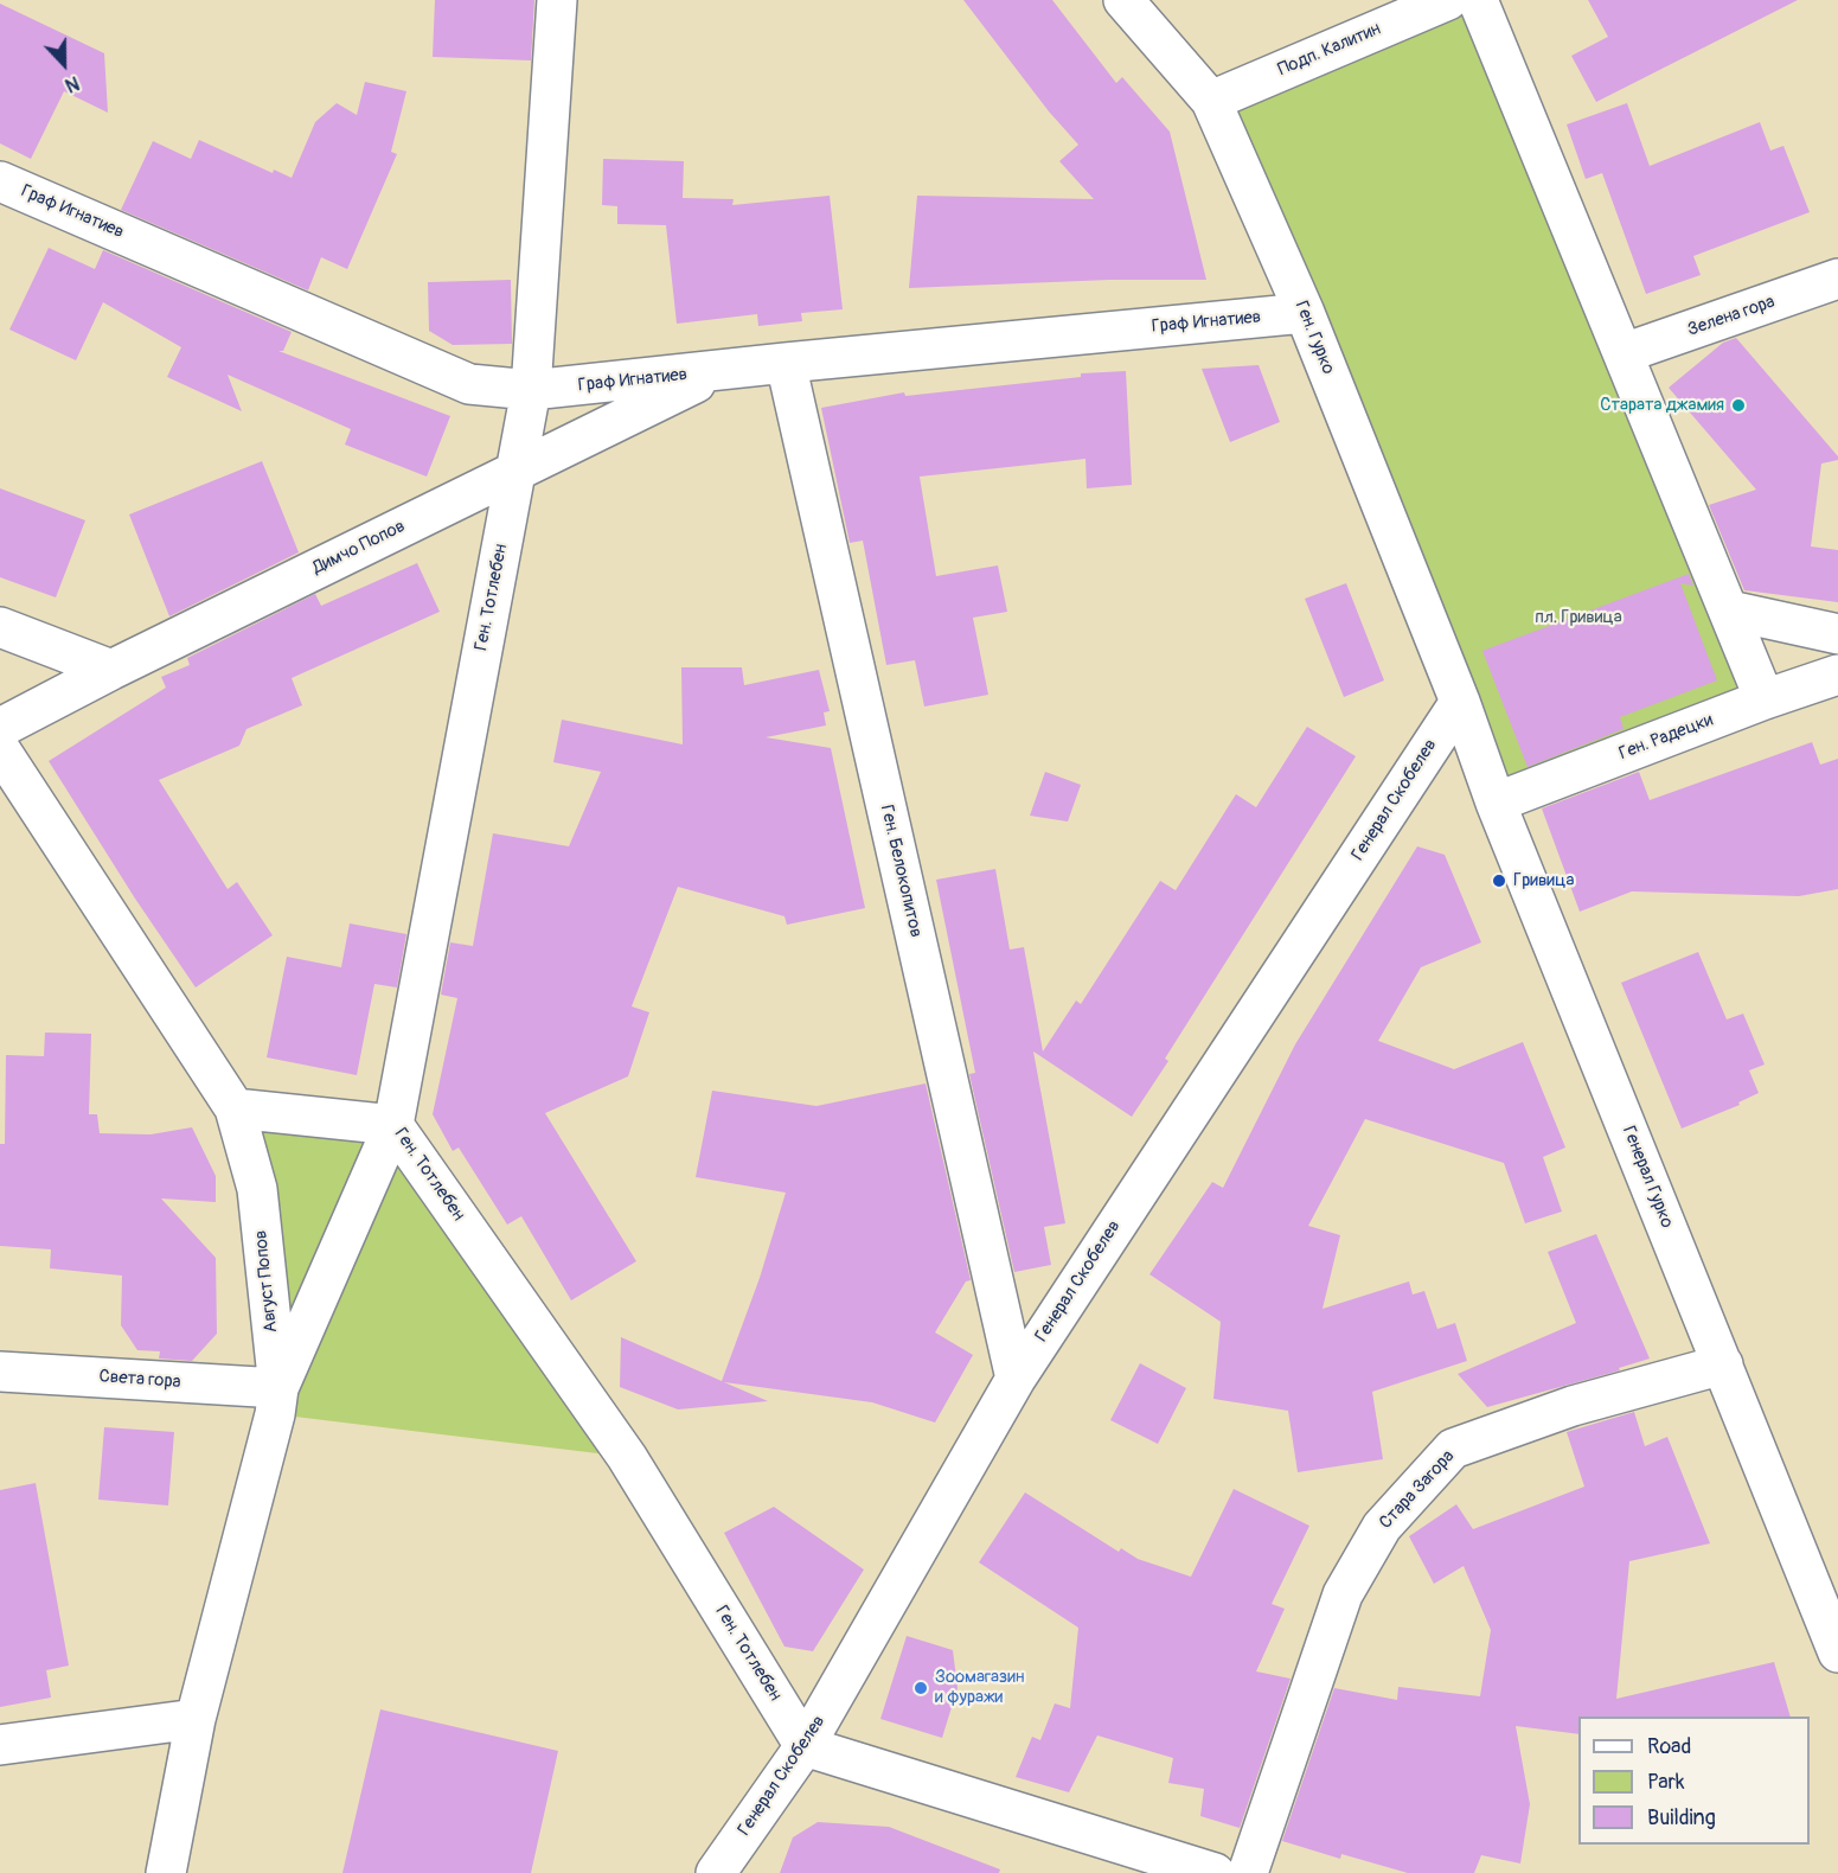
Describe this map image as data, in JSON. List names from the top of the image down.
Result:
{
  "streets": {
    "street": [
      "Подп. Калитин",
      "Граф Игнатиев",
      "Зелена гора",
      "Ген. Гурко",
      "Димчо Попов",
      "Ген. Тотлебен",
      "Ген. Радецки",
      "Генерал Скобелев",
      "Ген. Белокопитов",
      "Генерал Гурко",
      "Август Попов",
      "Света гора",
      "Стара Загора"
    ]
  },
  "crossings": [
    ["Подп. Калитин", "Ген. Гурко"],
    ["Граф Игнатиев", "Ген. Гурко"],
    ["Граф Игнатиев", "Димчо Попов"],
    ["Граф Игнатиев", "Ген. Тотлебен"],
    ["Граф Игнатиев", "Ген. Белокопитов"],
    ["Ген. Гурко", "Генерал Скобелев"],
    ["Ген. Гурко", "Генерал Гурко"],
    ["Димчо Попов", "Ген. Тотлебен"],
    ["Ген. Тотлебен", "Генерал Скобелев"],
    ["Ген. Радецки", "Генерал Гурко"],
    ["Генерал Скобелев", "Ген. Белокопитов"],
    ["Генерал Скобелев", "Генерал Гурко"],
    ["Генерал Гурко", "Стара Загора"],
    ["Август Попов", "Света гора"]
  ],
  "parks": ["пл. Гривица"],
  "places": ["Старата джамия", "Гривица", "Зоомагазин и фуражи"],
  "legend": ["Road", "Park", "Building"],
  "north": "bottom"
}
